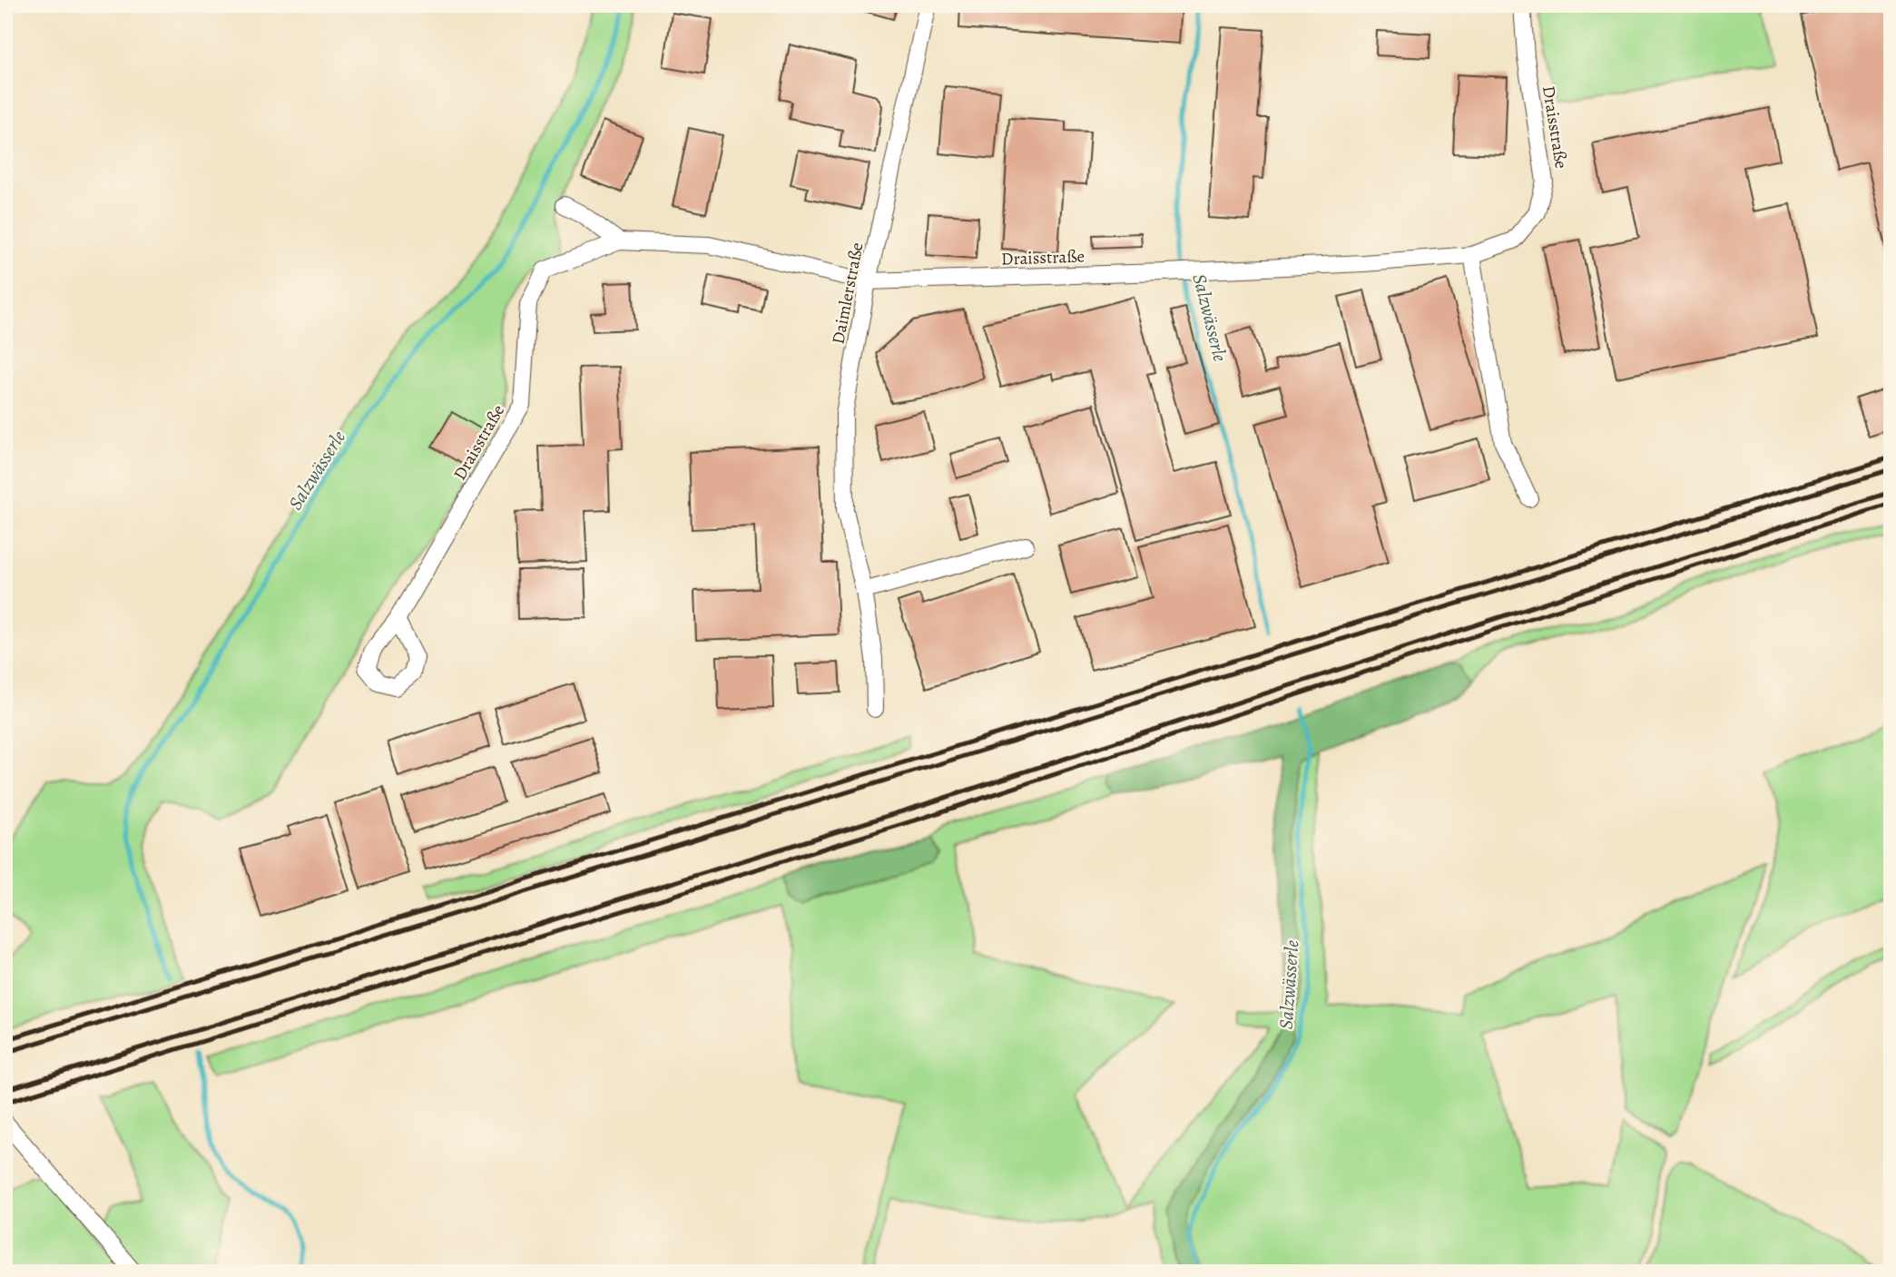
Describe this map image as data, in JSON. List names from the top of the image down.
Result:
{
  "streets": {
    "street": ["Draisstraße", "Daimlerstraße"]
  },
  "crossings": [
    ["Draisstraße", "Daimlerstraße"]
  ],
  "water": ["Salzwässerle"]
}
